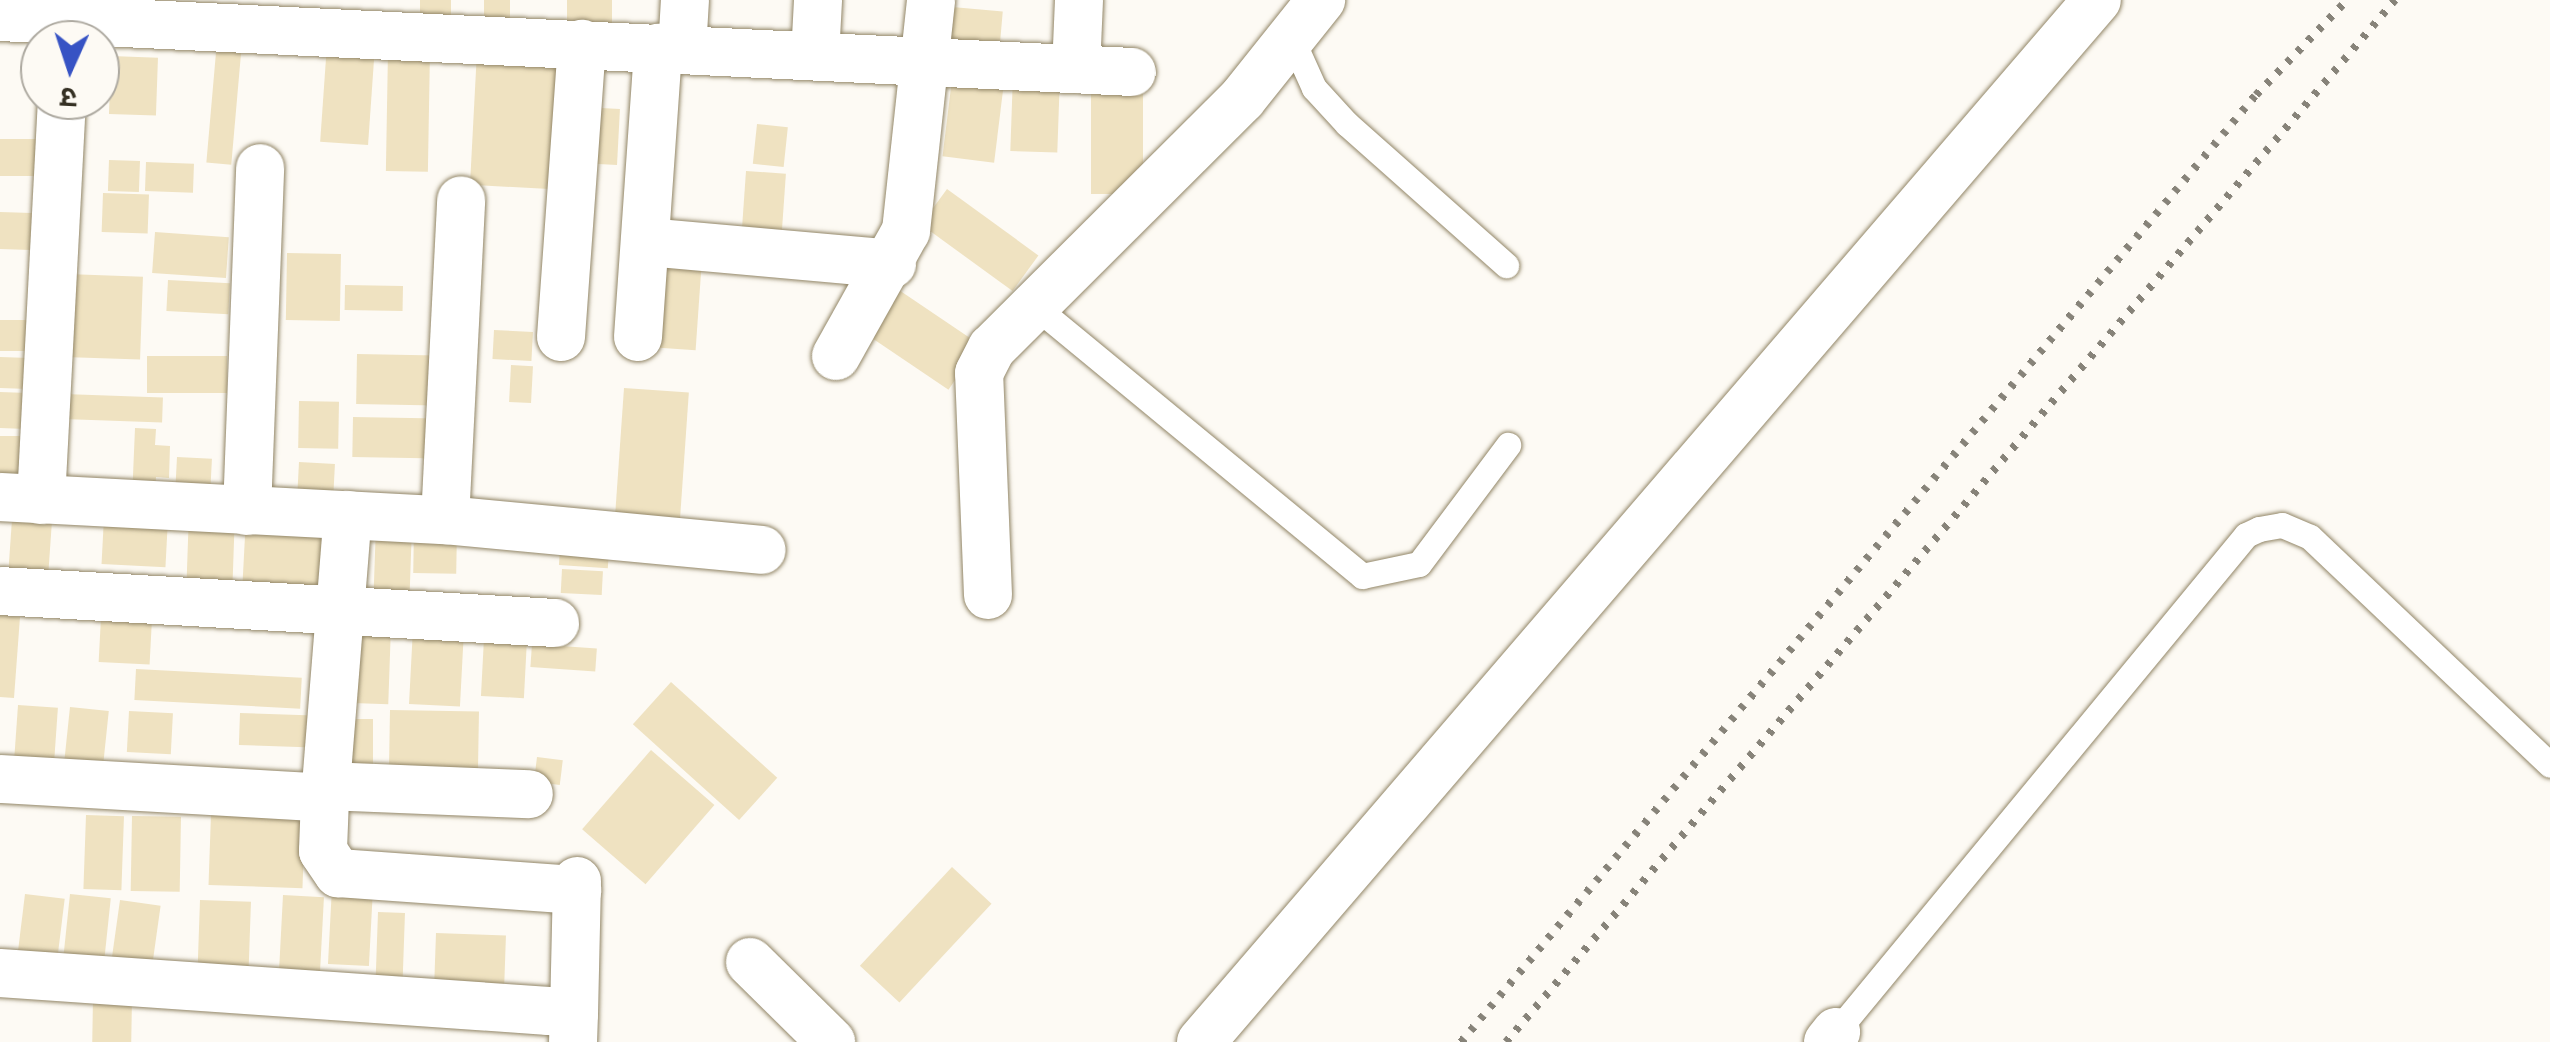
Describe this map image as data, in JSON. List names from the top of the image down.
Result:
{
  "north": "bottom"
}
